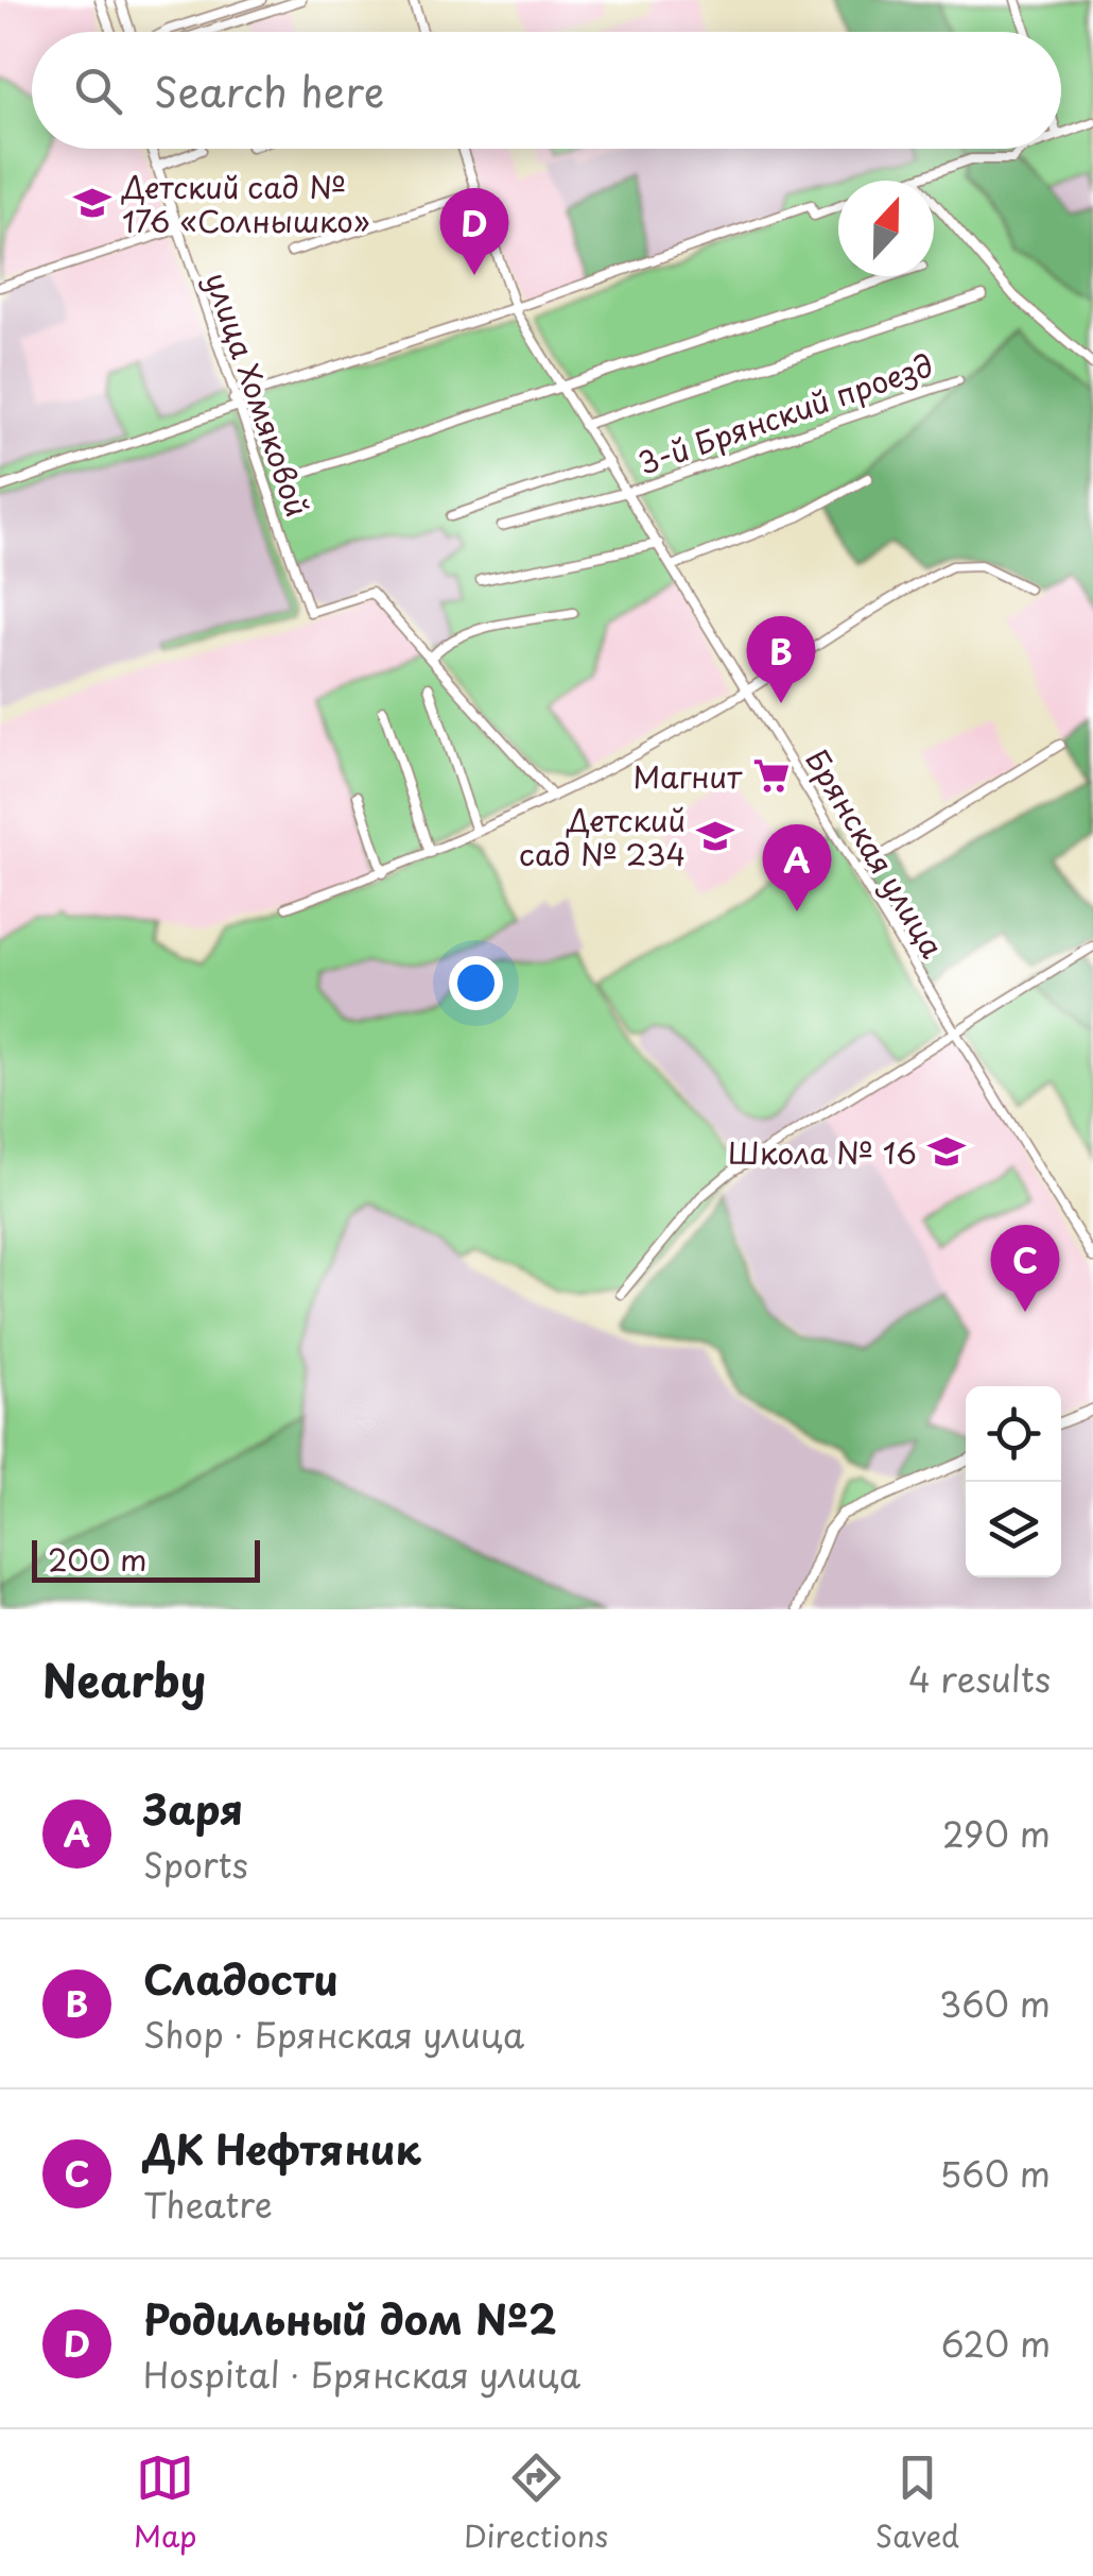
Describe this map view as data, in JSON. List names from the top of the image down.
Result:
{
  "streets": {
    "street": ["улица Хомяковой", "3-й Брянский проезд", "Брянская улица"]
  },
  "crossings": [
    ["3-й Брянский проезд", "Брянская улица"]
  ],
  "places": {
    "school or university": ["Детский сад № 176 «Солнышко»", "Детский сад № 234", "Школа № 16"],
    "supermarket": ["Магнит"]
  },
  "scale_bar": "200 m",
  "north": "top",
  "page": {
    "search": "Search here",
    "pins": [
      "D",
      "B",
      "A",
      "C"
    ],
    "scale": "200 m",
    "heading": ["Nearby", "4 results"],
    "list": [
      {
        "mark": "A",
        "name": "Заря",
        "note": "Sports",
        "value": "290 m"
      },
      {
        "mark": "B",
        "name": "Сладости",
        "note": "Shop · Брянская улица",
        "value": "360 m"
      },
      {
        "mark": "C",
        "name": "ДК Нефтяник",
        "note": "Theatre",
        "value": "560 m"
      },
      {
        "mark": "D",
        "name": "Родильный дом №2",
        "note": "Hospital · Брянская улица",
        "value": "620 m"
      }
    ],
    "nav": ["Map", "Directions", "Saved"]
  }
}
